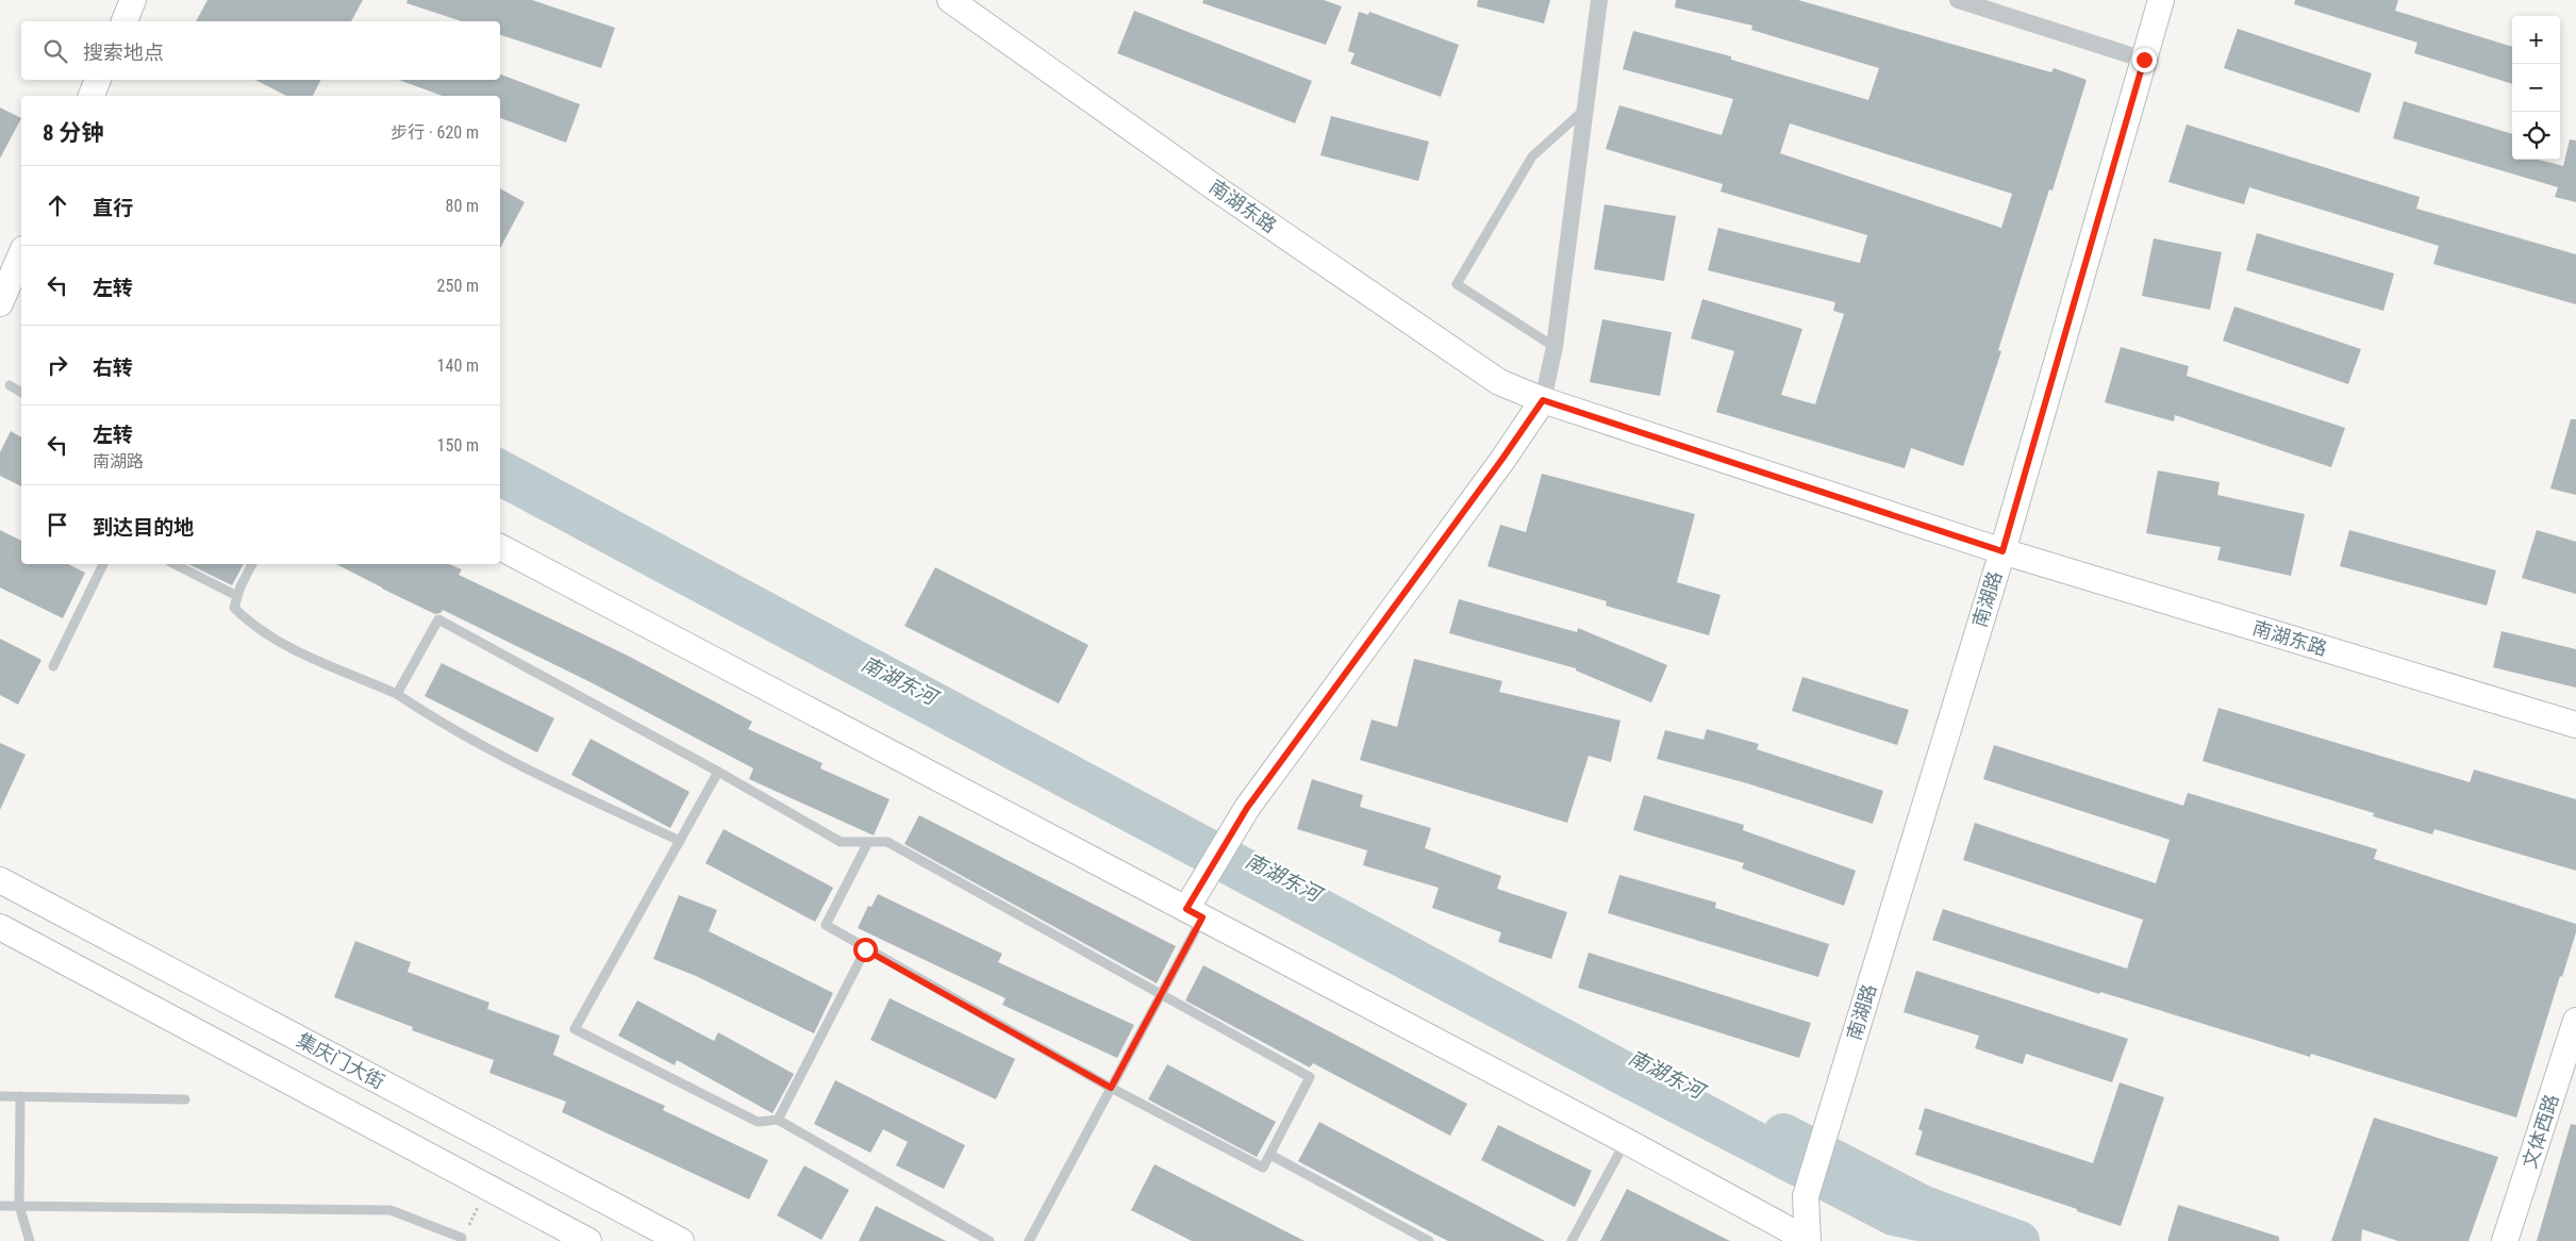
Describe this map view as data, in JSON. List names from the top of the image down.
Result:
{
  "streets": {
    "street": [
      "南湖东路",
      "南湖路",
      "集庆门大街",
      "文体西路"
    ]
  },
  "crossings": [
    ["南湖东路", "南湖路"]
  ],
  "water": ["南湖东河"],
  "page": {
    "map_buttons": ["+", "−"],
    "search": "搜索地点",
    "heading": ["8 分钟", "步行 · 620 m"],
    "list": [
      ["直行", "80 m"],
      ["左转", "250 m"],
      ["右转", "140 m"],
      ["左转", "南湖路", "150 m"],
      "到达目的地"
    ]
  }
}
